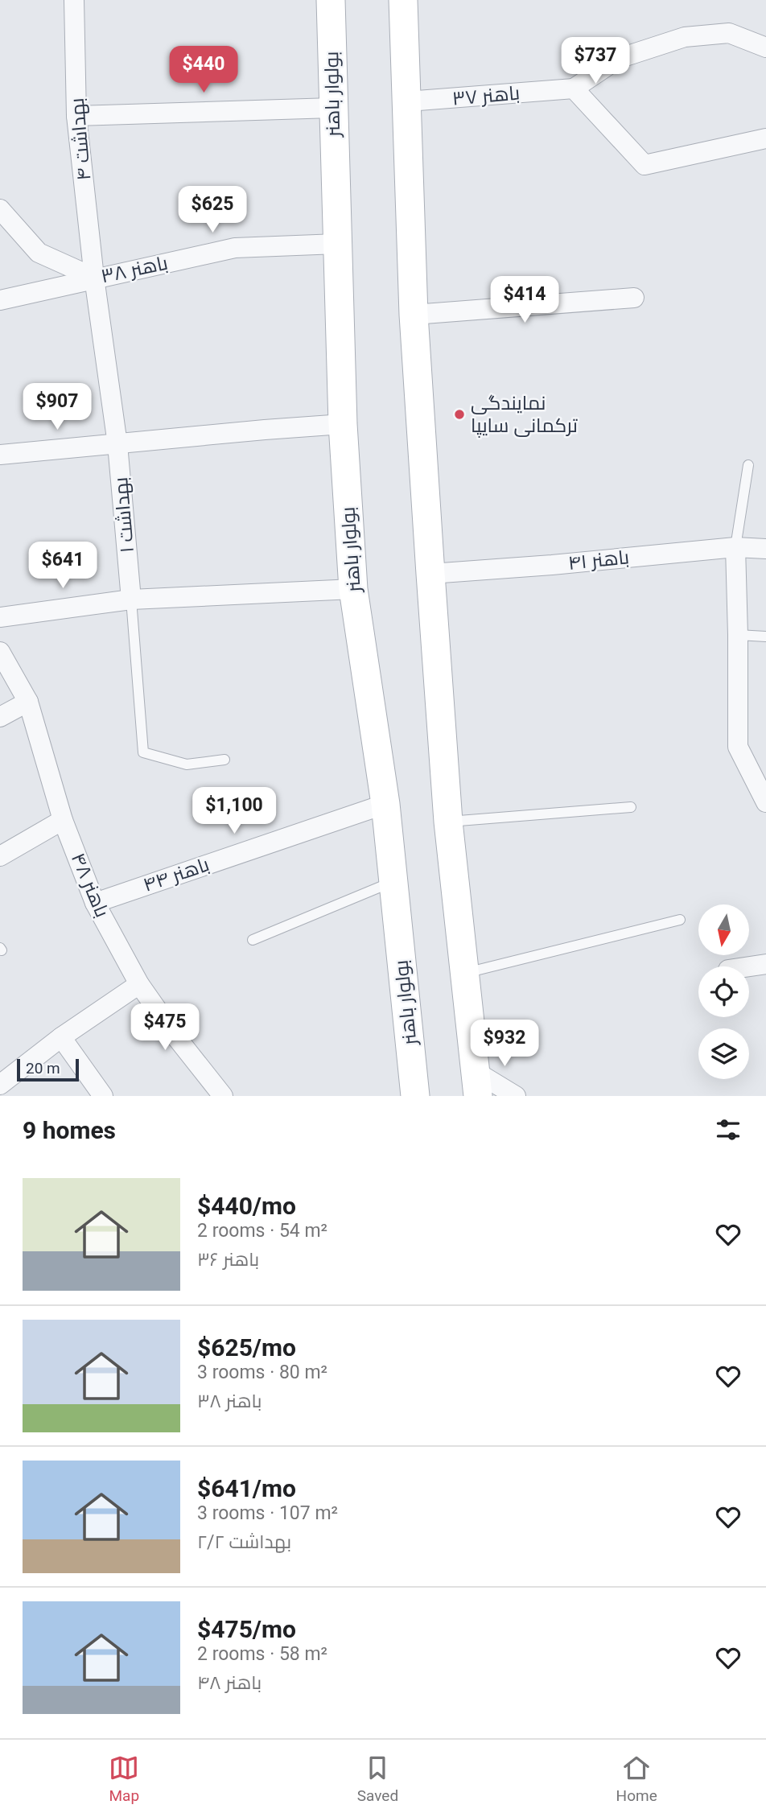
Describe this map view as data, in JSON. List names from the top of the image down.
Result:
{
  "streets": {
    "main road": ["بولوار باهنر"],
    "street": [
      "باهنر ۳۷",
      "بهداشت ۴",
      "باهنر ۳۸",
      "بهداشت ۱",
      "باهنر ۴۱",
      "باهنر ۴۴",
      "باهنر ۴۸"
    ]
  },
  "crossings": [
    ["بولوار باهنر", "باهنر ۳۸"],
    ["بولوار باهنر", "باهنر ۴۴"],
    ["بهداشت ۴", "باهنر ۳۸"],
    ["بهداشت ۴", "بهداشت ۱"],
    ["باهنر ۳۸", "بهداشت ۱"],
    ["باهنر ۴۴", "باهنر ۴۸"]
  ],
  "places": ["نمایندگی ترکمانی سایپا"],
  "scale_bar": "20 m",
  "north": "bottom",
  "page": {
    "price": [
      "$737",
      "$440",
      "$625",
      "$414",
      "$907",
      "$641",
      "$1,100",
      "$475",
      "$932"
    ],
    "scale": "20 m",
    "heading": "9 homes",
    "list": [
      {
        "name": "$440/mo",
        "note": "2 rooms · 54 m² · باهنر ۳۶"
      },
      {
        "name": "$625/mo",
        "note": "3 rooms · 80 m² · باهنر ۳۸"
      },
      {
        "name": "$641/mo",
        "note": "3 rooms · 107 m² · بهداشت ۲/۲"
      },
      {
        "name": "$475/mo",
        "note": "2 rooms · 58 m² · باهنر ۴۸"
      }
    ],
    "tabs": ["Map", "Saved", "Home"]
  }
}
